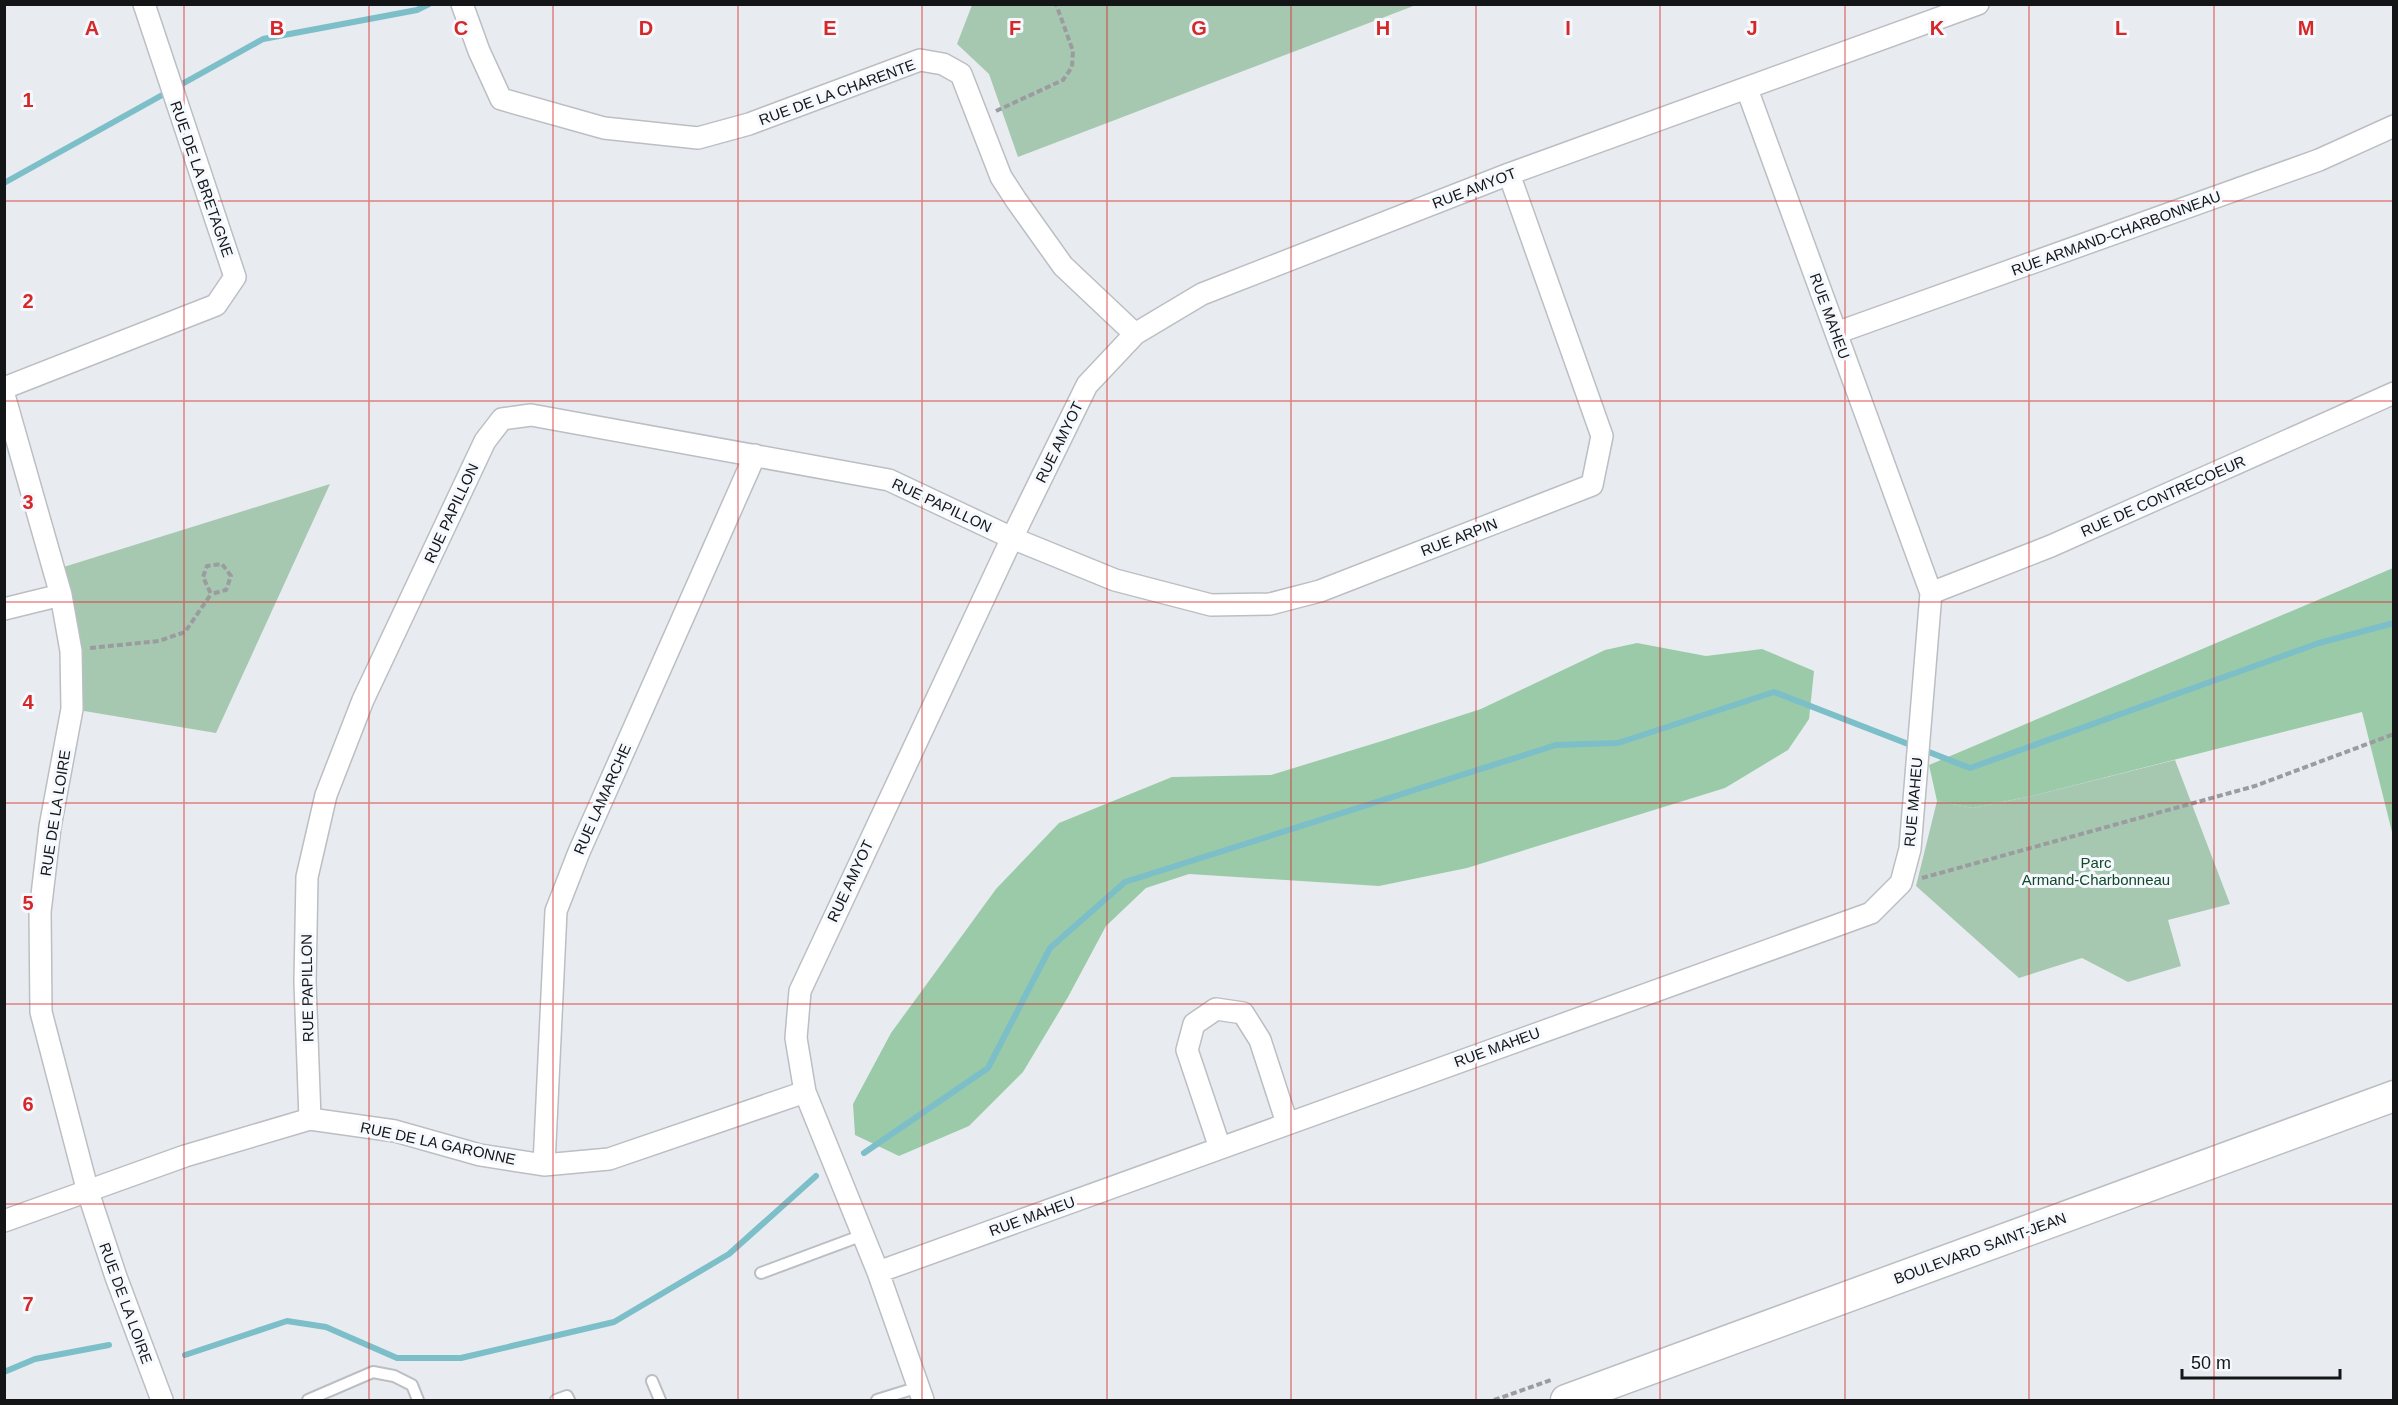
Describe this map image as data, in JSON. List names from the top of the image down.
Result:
{
  "streets": {
    "street": [
      "RUE DE LA CHARENTE",
      "RUE DE LA BRETAGNE",
      "RUE AMYOT",
      "RUE ARMAND-CHARBONNEAU",
      "RUE MAHEU",
      "RUE DE CONTRECOEUR",
      "RUE PAPILLON",
      "RUE ARPIN",
      "RUE LAMARCHE",
      "RUE DE LA LOIRE",
      "RUE DE LA GARONNE",
      "BOULEVARD SAINT-JEAN"
    ]
  },
  "crossings": [
    ["RUE DE LA CHARENTE", "RUE AMYOT"],
    ["RUE AMYOT", "RUE MAHEU"],
    ["RUE AMYOT", "RUE PAPILLON"],
    ["RUE AMYOT", "RUE ARPIN"],
    ["RUE AMYOT", "RUE DE LA GARONNE"],
    ["RUE ARMAND-CHARBONNEAU", "RUE MAHEU"],
    ["RUE MAHEU", "RUE DE CONTRECOEUR"],
    ["RUE PAPILLON", "RUE ARPIN"],
    ["RUE PAPILLON", "RUE LAMARCHE"],
    ["RUE PAPILLON", "RUE DE LA GARONNE"],
    ["RUE LAMARCHE", "RUE DE LA GARONNE"],
    ["RUE DE LA LOIRE", "RUE DE LA GARONNE"]
  ],
  "parks": ["Parc Armand-Charbonneau"],
  "scale_bar": "50 m",
  "grid": {
    "columns": [
      "A",
      "B",
      "C",
      "D",
      "E",
      "F",
      "G",
      "H",
      "I",
      "J",
      "K",
      "L",
      "M"
    ],
    "rows": [
      "1",
      "2",
      "3",
      "4",
      "5",
      "6",
      "7"
    ]
  }
}
